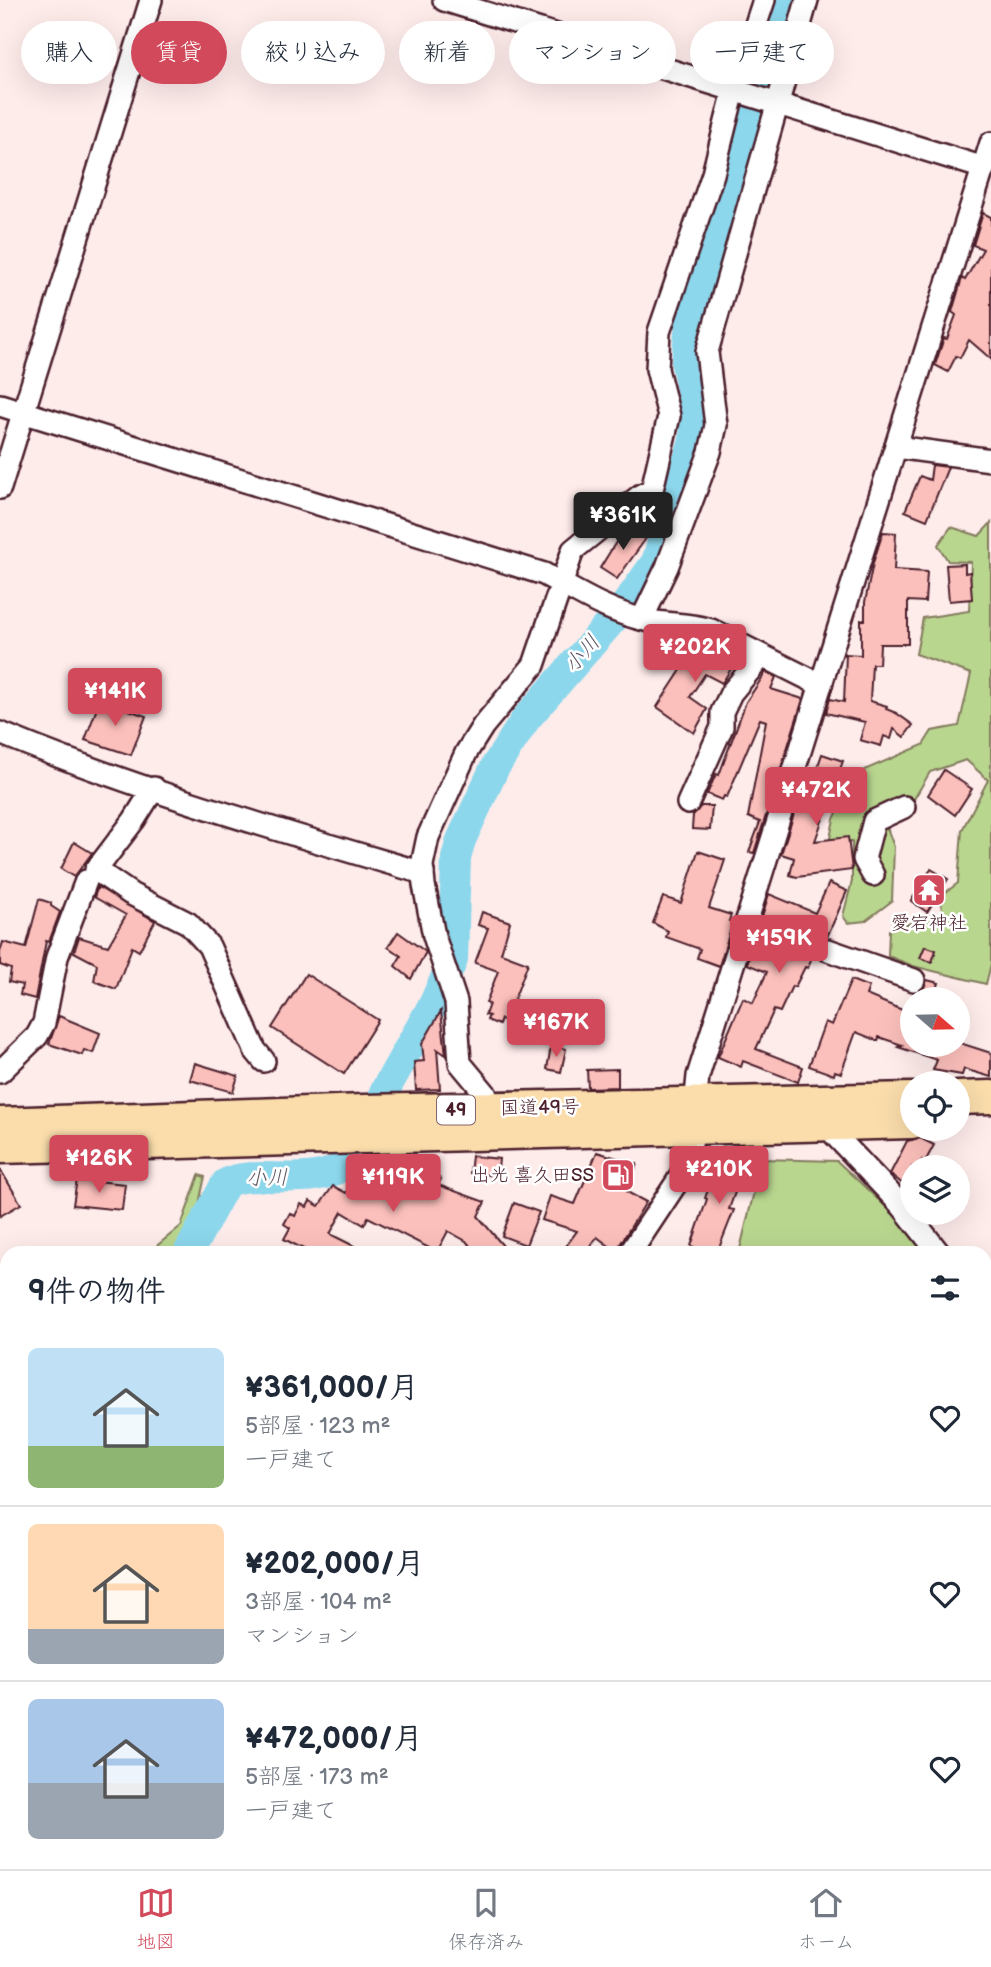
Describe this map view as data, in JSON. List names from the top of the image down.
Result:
{
  "streets": {
    "highway": ["国道49号", "49"]
  },
  "water": ["小川"],
  "places": {
    "temple": ["愛宕神社"],
    "fuel station": ["出光 喜久田SS"]
  },
  "north": "right",
  "page": {
    "chip": [
      "購入",
      "賃貸",
      "絞り込み",
      "新着",
      "マンション",
      "一戸建て"
    ],
    "price": [
      "¥361K",
      "¥202K",
      "¥141K",
      "¥472K",
      "¥159K",
      "¥167K",
      "¥126K",
      "¥210K",
      "¥119K"
    ],
    "heading": "9件の物件",
    "list": [
      {
        "name": "¥361,000/月",
        "note": "5部屋 · 123 m² · 一戸建て"
      },
      {
        "name": "¥202,000/月",
        "note": "3部屋 · 104 m² · マンション"
      },
      {
        "name": "¥472,000/月",
        "note": "5部屋 · 173 m² · 一戸建て"
      }
    ],
    "tabs": ["地図", "保存済み", "ホーム"]
  }
}
